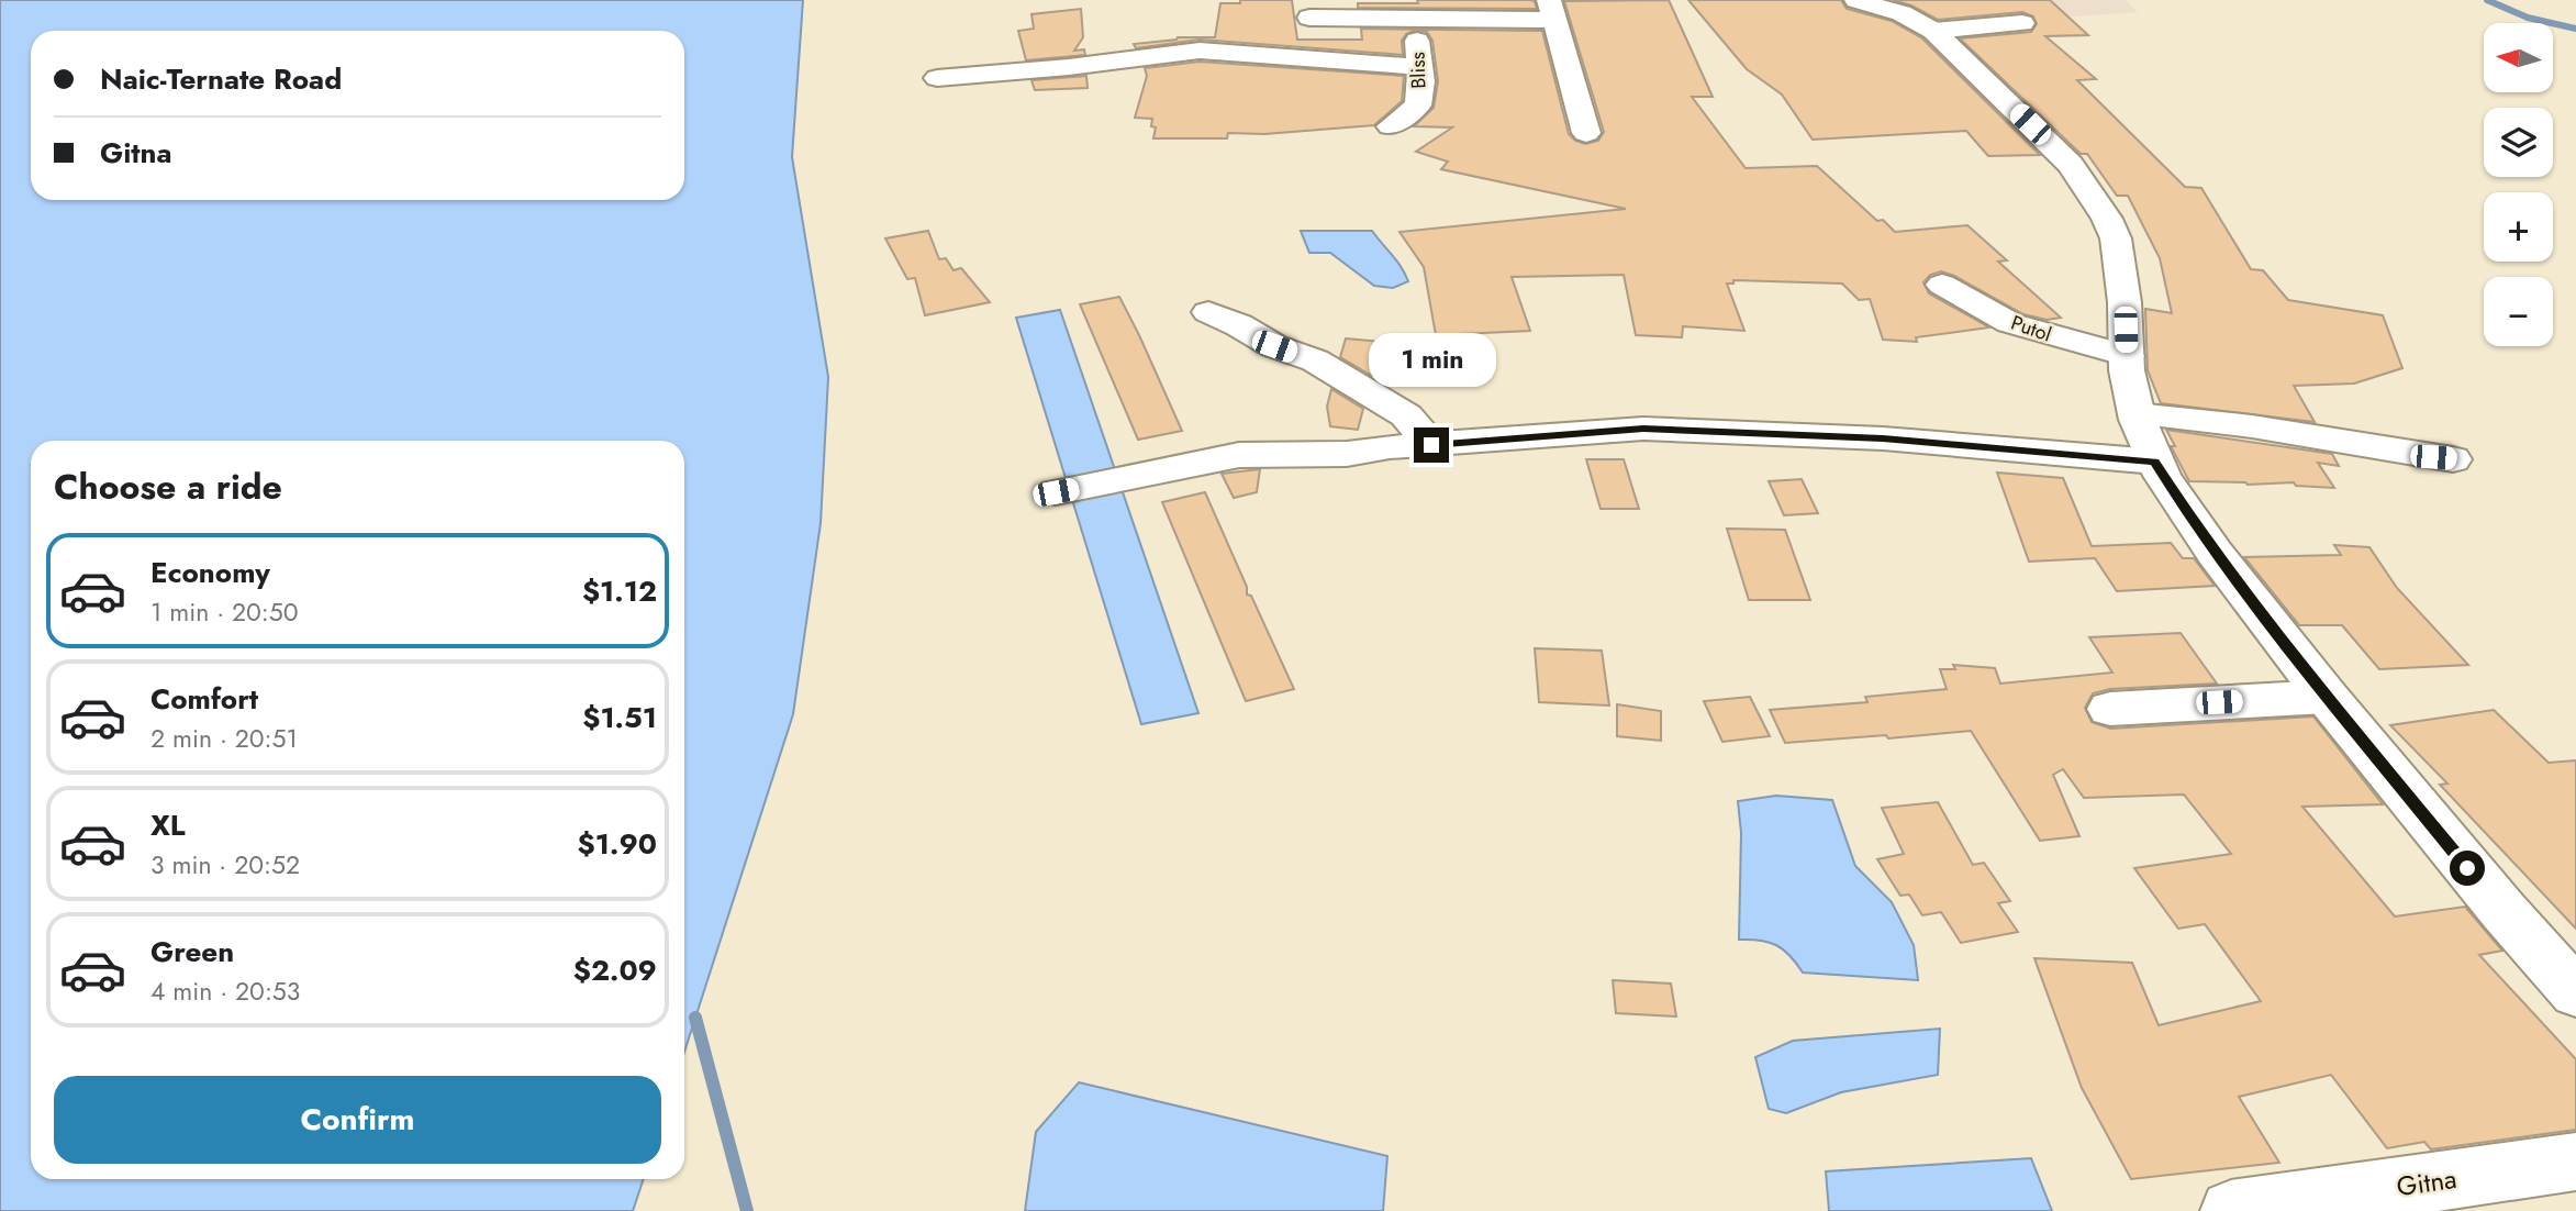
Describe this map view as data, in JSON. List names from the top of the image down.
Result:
{
  "streets": {
    "street": ["Bliss", "Putol", "Gitna"]
  },
  "north": "left",
  "page": {
    "map_buttons": ["+", "−"],
    "banner": ["Naic-Ternate Road", "Gitna"],
    "bubble": "1 min",
    "heading": "Choose a ride",
    "list": [
      {
        "name": "Economy",
        "note": "1 min · 20:50",
        "value": "$1.12"
      },
      {
        "name": "Comfort",
        "note": "2 min · 20:51",
        "value": "$1.51"
      },
      {
        "name": "XL",
        "note": "3 min · 20:52",
        "value": "$1.90"
      },
      {
        "name": "Green",
        "note": "4 min · 20:53",
        "value": "$2.09"
      }
    ],
    "buttons": "Confirm"
  }
}
